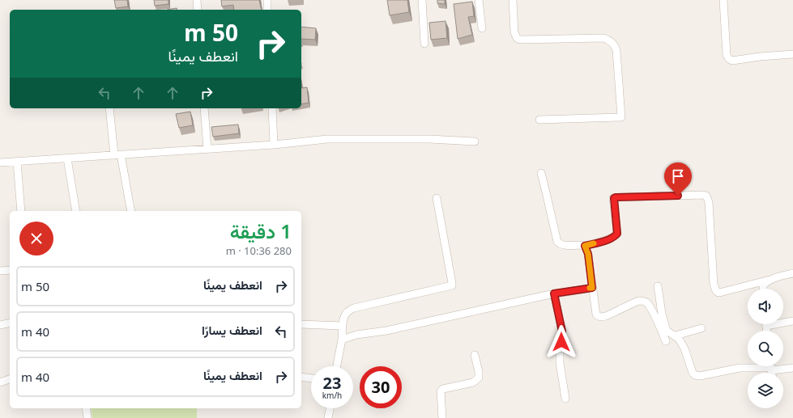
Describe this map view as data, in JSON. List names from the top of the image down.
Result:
{
  "page": {
    "turn": ["50 m", "انعطف يمينًا"],
    "heading": ["1 دقيقة", "280 m · 10:36"],
    "list": [
      {
        "name": "انعطف يمينًا",
        "value": "50 m"
      },
      {
        "name": "انعطف يسارًا",
        "value": "40 m"
      },
      {
        "name": "انعطف يمينًا",
        "value": "40 m"
      }
    ],
    "speed": "23 km/h",
    "limit": "30"
  }
}
